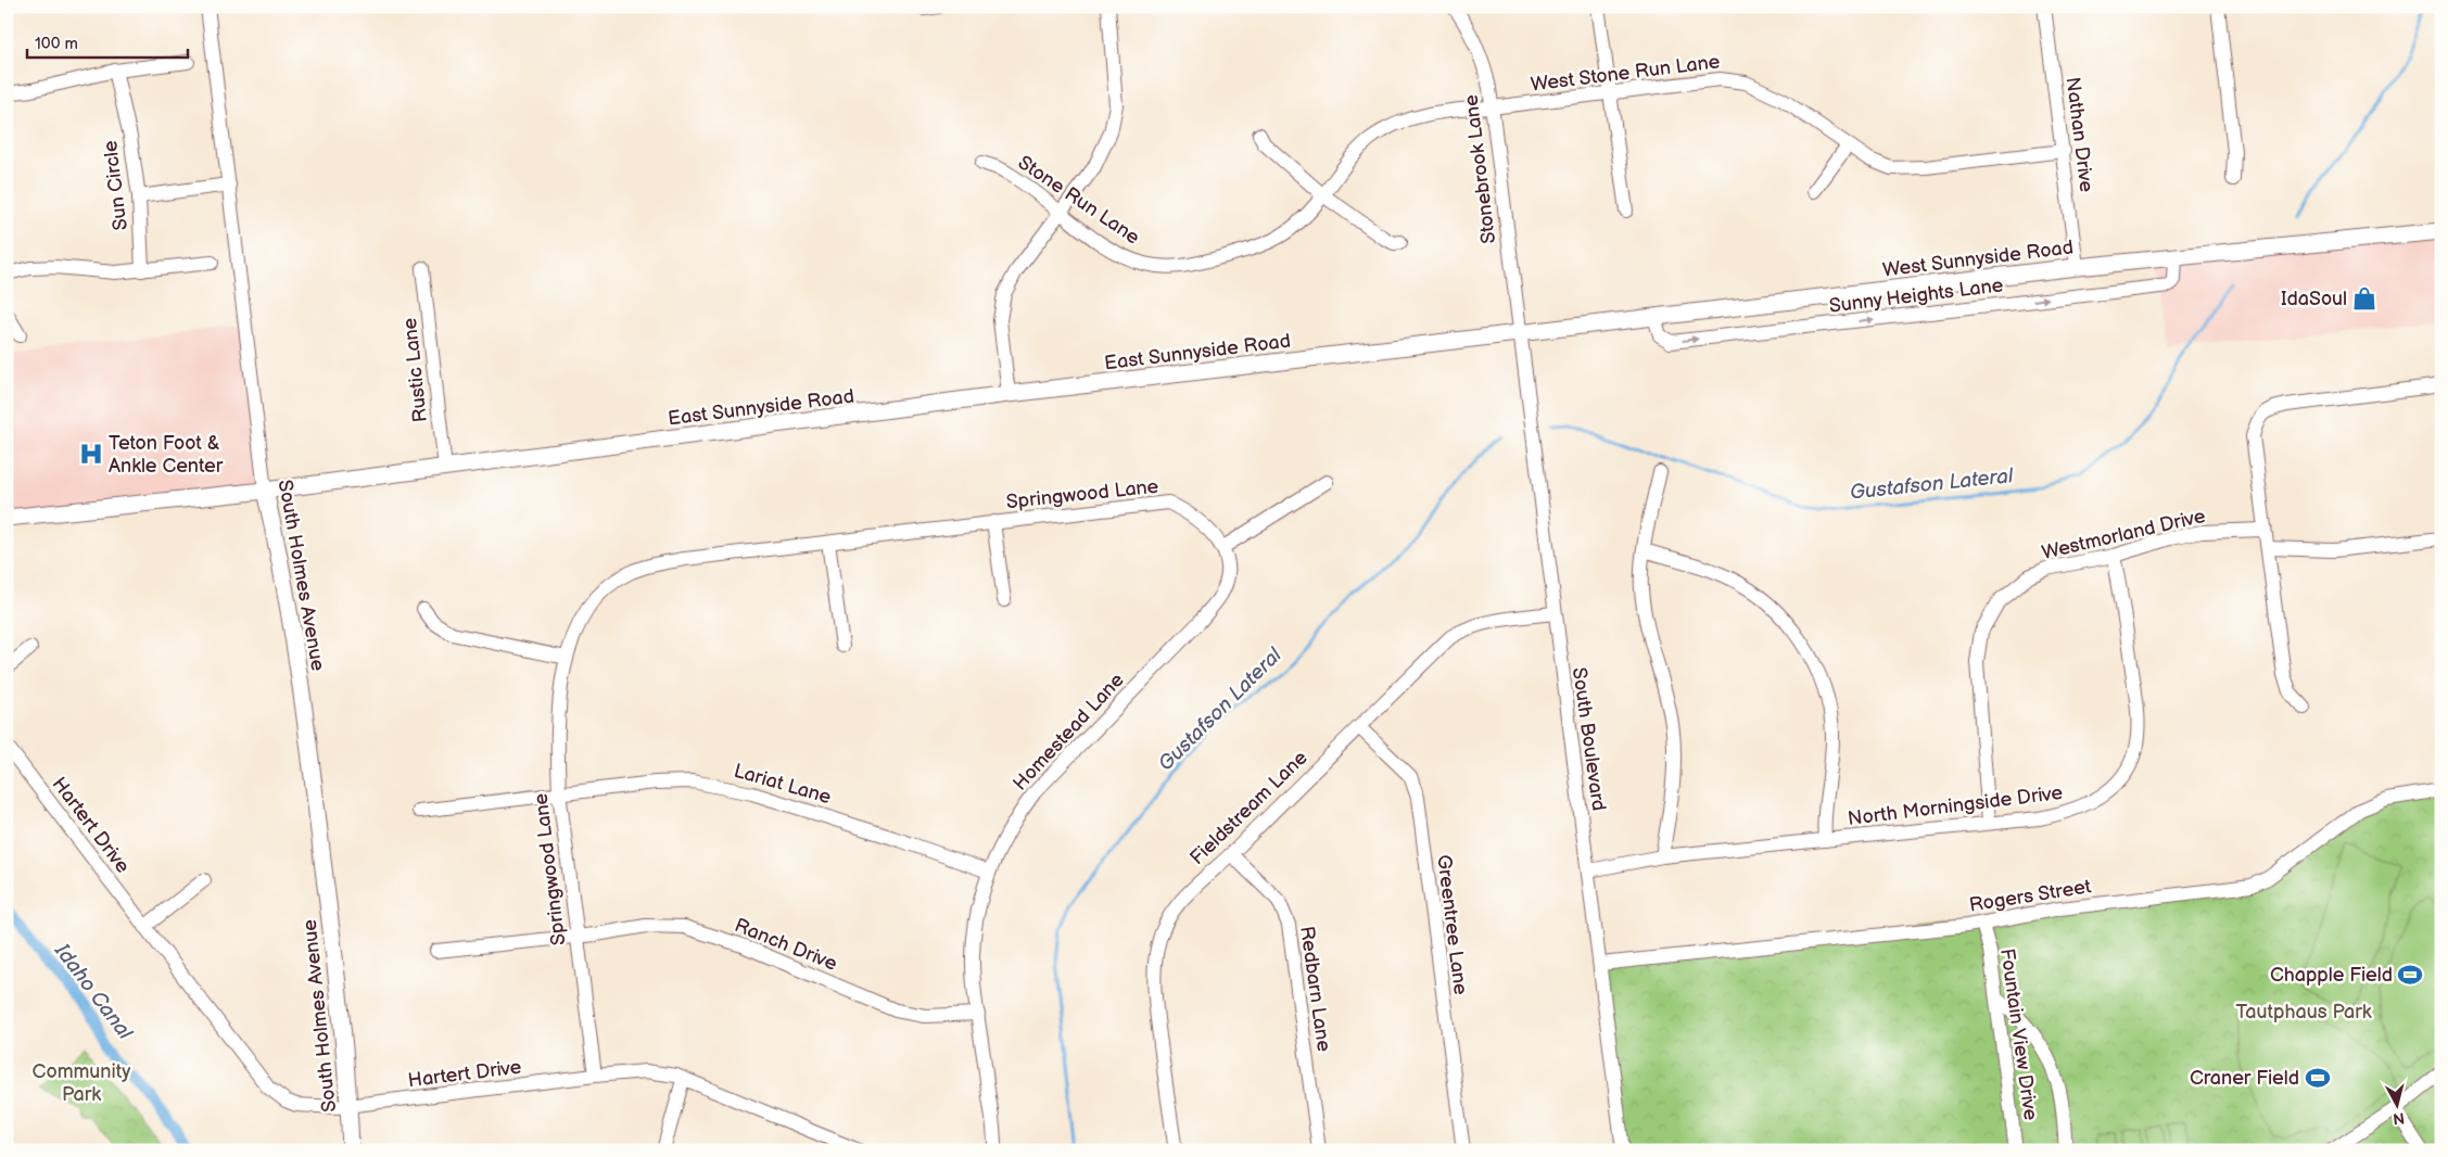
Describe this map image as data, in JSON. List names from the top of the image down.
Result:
{
  "streets": {
    "main road": ["West Sunnyside Road", "East Sunnyside Road", "South Holmes Avenue"],
    "street": [
      "West Stone Run Lane",
      "Nathan Drive",
      "Stonebrook Lane",
      "Sun Circle",
      "Stone Run Lane",
      "Sunny Heights Lane",
      "Rustic Lane",
      "Springwood Lane",
      "Westmorland Drive",
      "Homestead Lane",
      "South Boulevard",
      "Lariat Lane",
      "North Morningside Drive",
      "Fieldstream Lane",
      "Hartert Drive",
      "Rogers Street",
      "Greentree Lane",
      "Ranch Drive",
      "Redbarn Lane",
      "Fountain View Drive"
    ]
  },
  "crossings": [
    ["West Stone Run Lane", "Nathan Drive"],
    ["West Stone Run Lane", "Stonebrook Lane"],
    ["West Stone Run Lane", "Stone Run Lane"],
    ["Nathan Drive", "West Sunnyside Road"],
    ["Stonebrook Lane", "West Sunnyside Road"],
    ["Stonebrook Lane", "East Sunnyside Road"],
    ["Stonebrook Lane", "South Boulevard"],
    ["West Sunnyside Road", "Sunny Heights Lane"],
    ["West Sunnyside Road", "East Sunnyside Road"],
    ["West Sunnyside Road", "South Boulevard"],
    ["East Sunnyside Road", "Rustic Lane"],
    ["East Sunnyside Road", "South Holmes Avenue"],
    ["East Sunnyside Road", "South Boulevard"],
    ["Springwood Lane", "Homestead Lane"],
    ["Springwood Lane", "Lariat Lane"],
    ["Springwood Lane", "Hartert Drive"],
    ["Springwood Lane", "Ranch Drive"],
    ["Westmorland Drive", "North Morningside Drive"],
    ["South Holmes Avenue", "Hartert Drive"],
    ["Homestead Lane", "Lariat Lane"],
    ["Homestead Lane", "Ranch Drive"],
    ["South Boulevard", "North Morningside Drive"],
    ["South Boulevard", "Fieldstream Lane"],
    ["South Boulevard", "Rogers Street"],
    ["Fieldstream Lane", "Greentree Lane"],
    ["Fieldstream Lane", "Redbarn Lane"],
    ["Rogers Street", "Fountain View Drive"]
  ],
  "one_way": ["Sunny Heights Lane"],
  "water": ["Gustafson Lateral", "Idaho Canal"],
  "parks": ["Tautphaus Park", "Community Park"],
  "places": {
    "shop": ["IdaSoul"],
    "hospital": ["Teton Foot & Ankle Center"],
    "sports": ["Chapple Field", "Craner Field"]
  },
  "scale_bar": "100 m",
  "north": "bottom"
}
